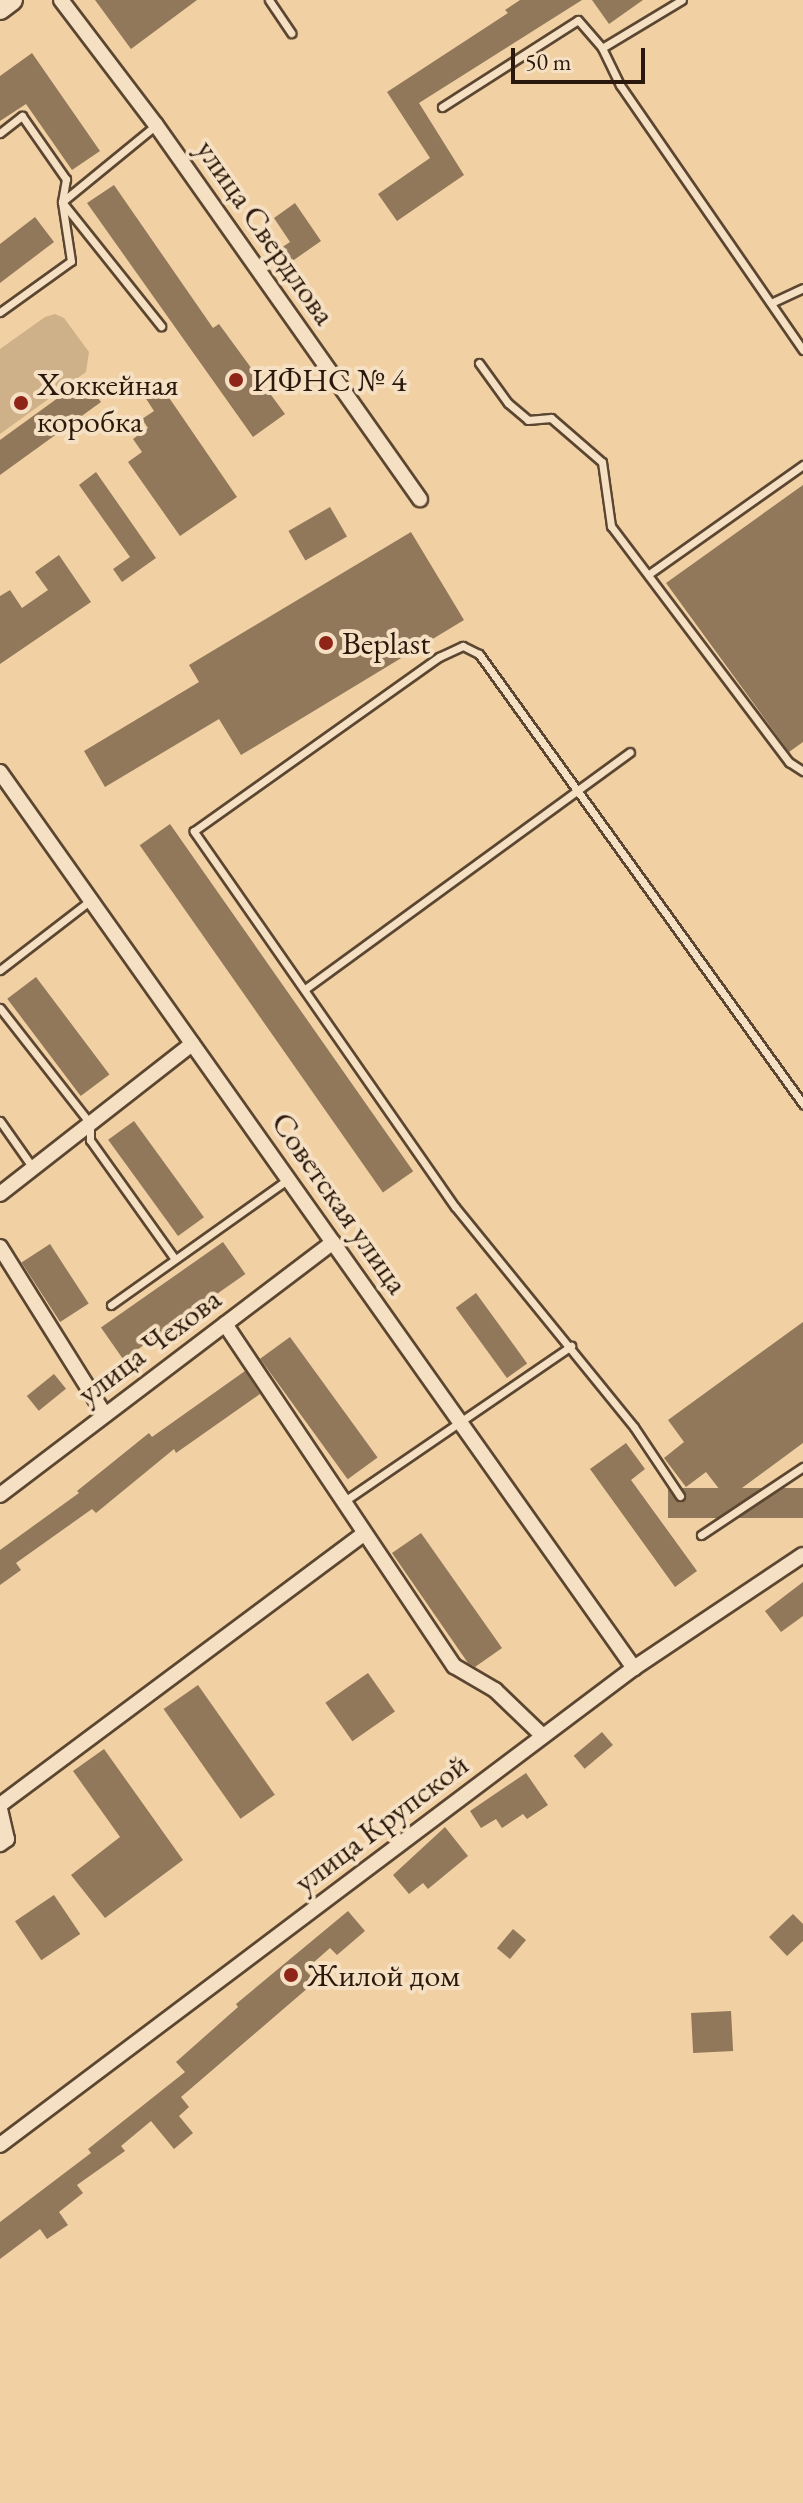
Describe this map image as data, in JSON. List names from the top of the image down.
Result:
{
  "streets": {
    "street": [
      "улица Свердлова",
      "Советская улица",
      "улица Чехова",
      "улица Крупской"
    ]
  },
  "crossings": [
    ["Советская улица", "улица Чехова"],
    ["Советская улица", "улица Крупской"]
  ],
  "places": [
    "ИФНС № 4",
    "Хоккейная коробка",
    "Beplast",
    "Жилой дом"
  ],
  "scale_bar": "50 m"
}
